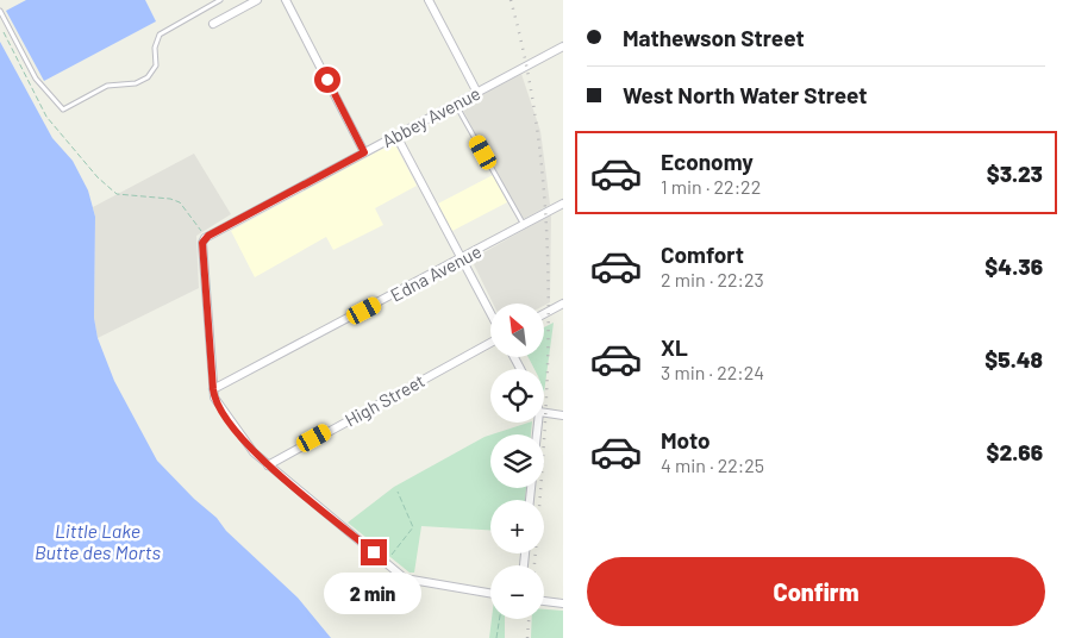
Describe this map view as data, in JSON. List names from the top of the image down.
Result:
{
  "streets": {
    "street": ["Abbey Avenue", "Edna Avenue", "High Street"]
  },
  "water": ["Little Lake Butte des Morts"],
  "north": "top left",
  "page": {
    "banner": ["Mathewson Street", "West North Water Street"],
    "list": [
      {
        "name": "Economy",
        "note": "1 min · 22:22",
        "value": "$3.23"
      },
      {
        "name": "Comfort",
        "note": "2 min · 22:23",
        "value": "$4.36"
      },
      {
        "name": "XL",
        "note": "3 min · 22:24",
        "value": "$5.48"
      },
      {
        "name": "Moto",
        "note": "4 min · 22:25",
        "value": "$2.66"
      }
    ],
    "map_buttons": ["+", "−"],
    "buttons": "Confirm",
    "bubble": "2 min"
  }
}
